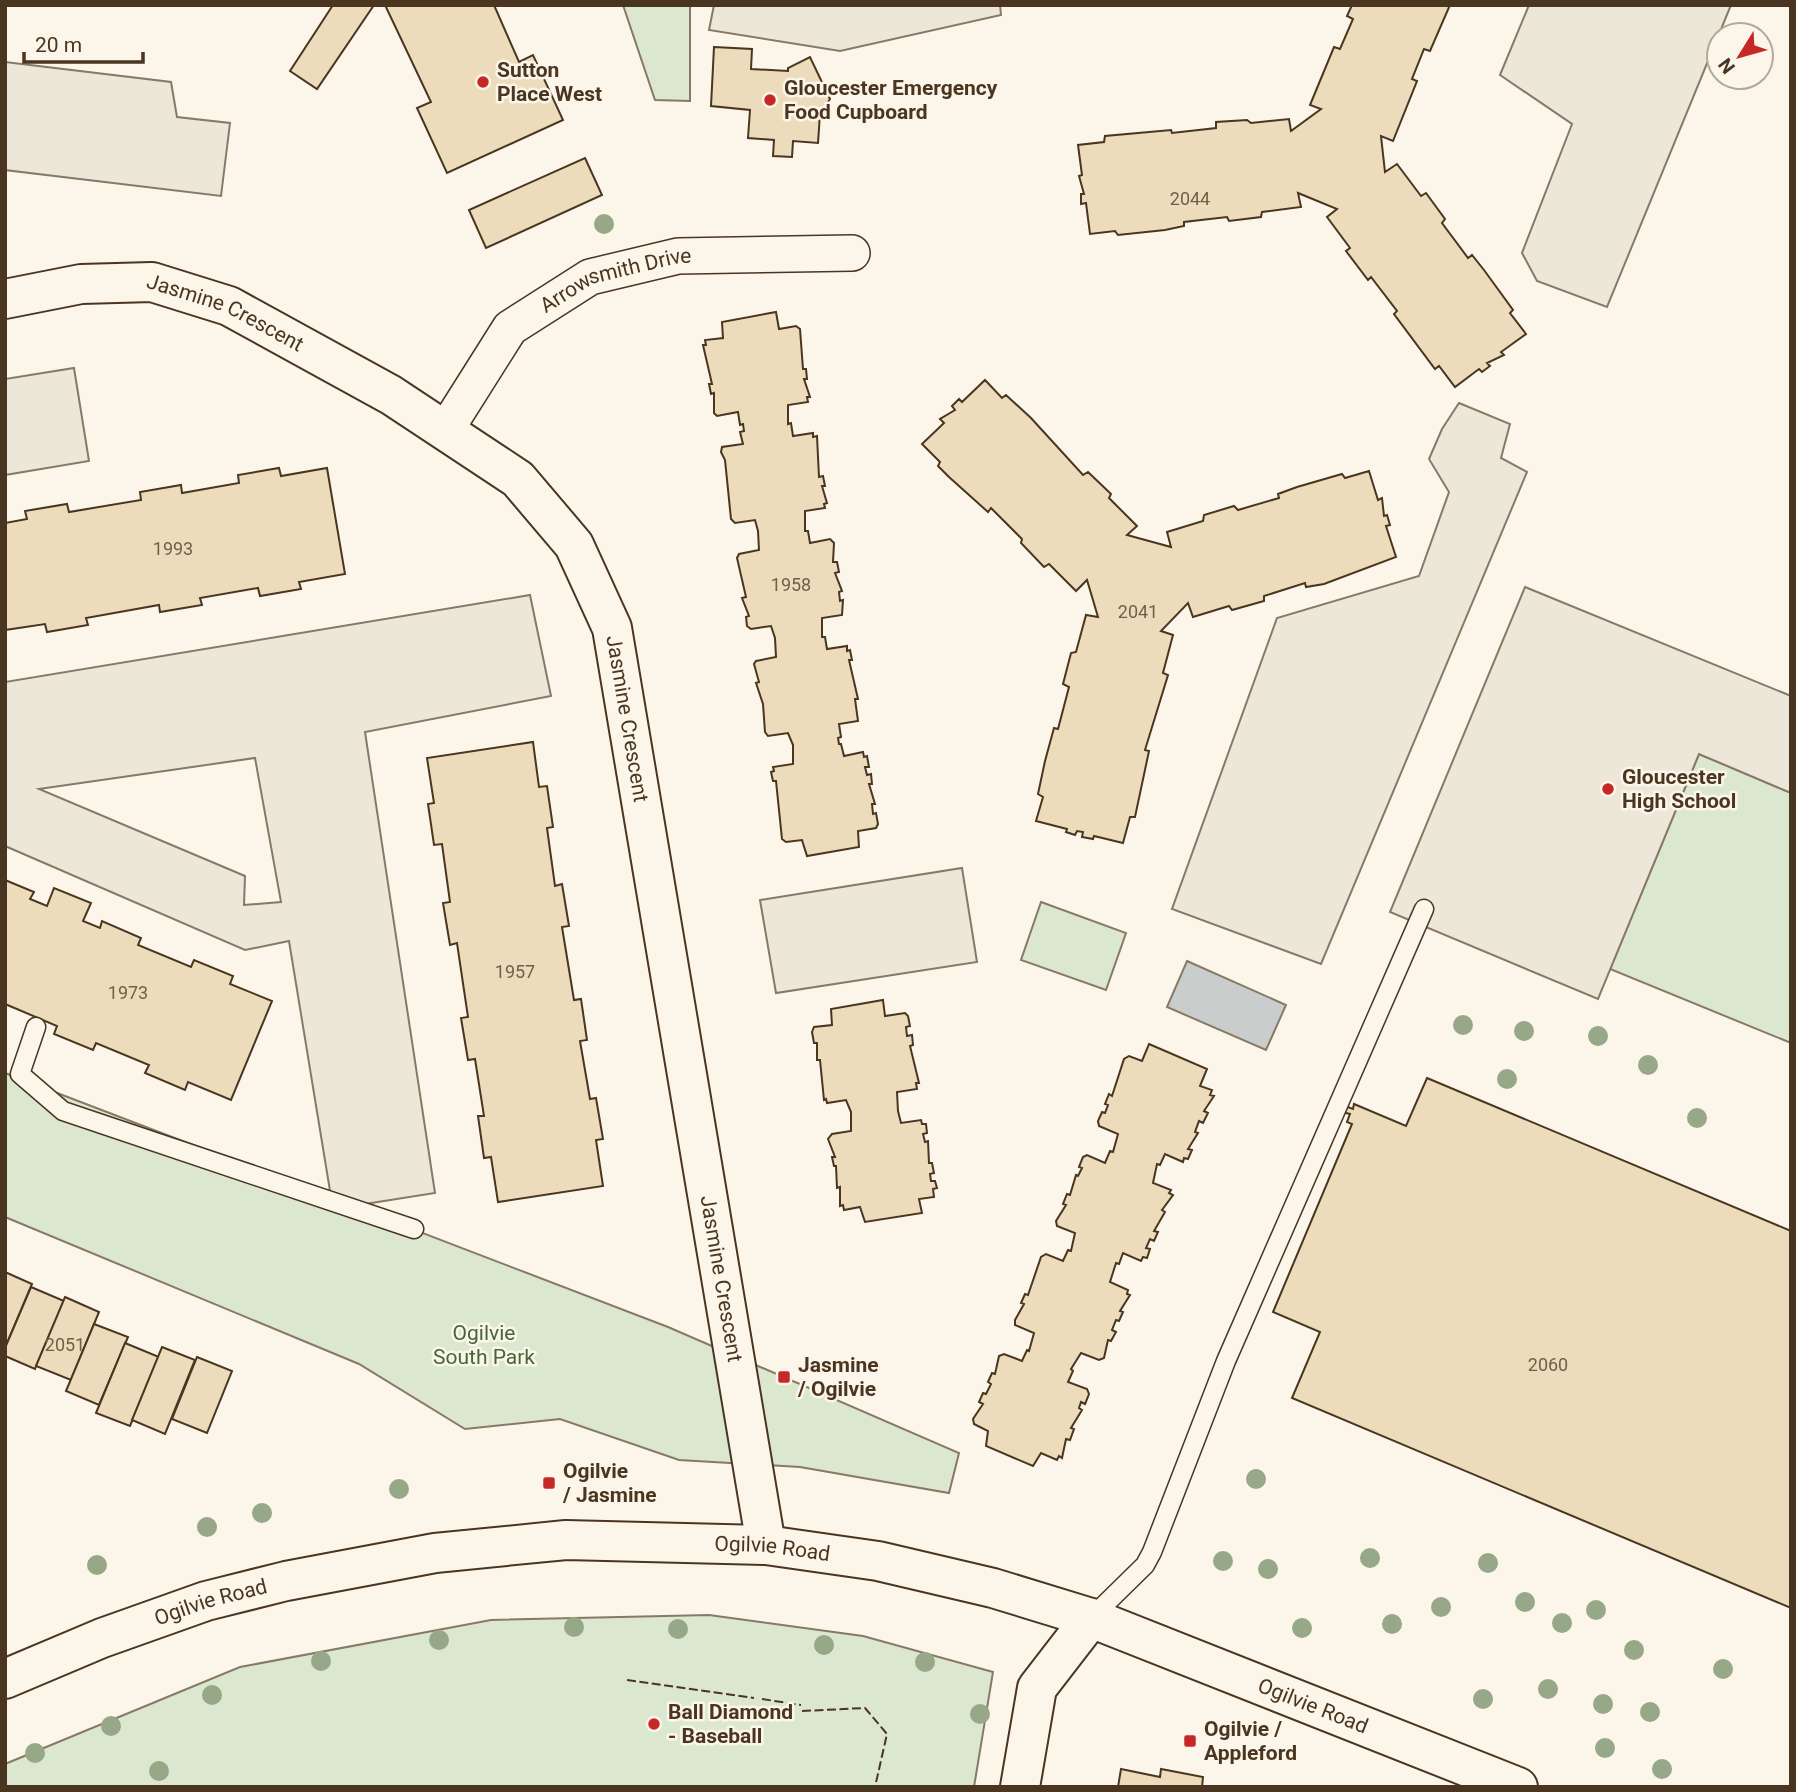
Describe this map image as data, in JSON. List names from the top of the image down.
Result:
{
  "streets": {
    "street": ["Arrowsmith Drive", "Jasmine Crescent", "Ogilvie Road"]
  },
  "crossings": [
    ["Arrowsmith Drive", "Jasmine Crescent"],
    ["Jasmine Crescent", "Ogilvie Road"]
  ],
  "parks": ["Ogilvie South Park"],
  "places": {
    "other": [
      "Sutton Place West",
      "Gloucester Emergency Food Cupboard",
      "Gloucester High School",
      "Ball Diamond - Baseball"
    ],
    "transit": ["Jasmine / Ogilvie", "Ogilvie / Jasmine", "Ogilvie / Appleford"]
  },
  "house_numbers": [
    "2044",
    "1993",
    "1958",
    "2041",
    "1957",
    "1973",
    "2051",
    "2060"
  ],
  "scale_bar": "20 m",
  "north": "bottom left"
}
